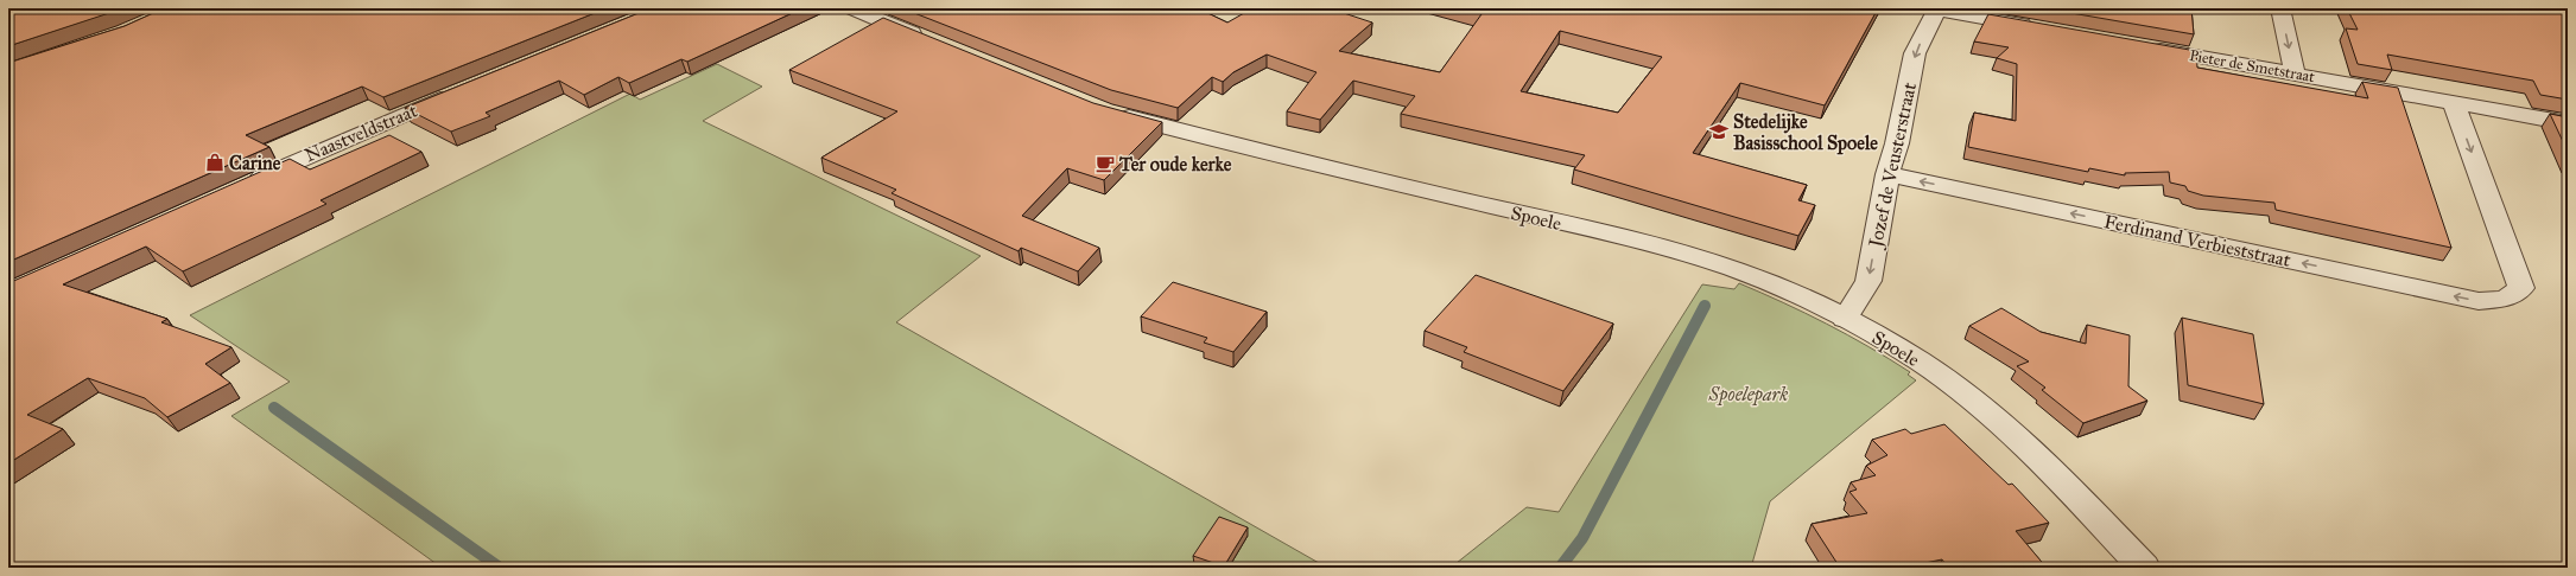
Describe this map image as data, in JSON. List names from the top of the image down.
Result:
{
  "streets": {
    "street": [
      "Pieter de Smetstraat",
      "Naastveldstraat",
      "Jozef de Veusterstraat",
      "Spoele",
      "Ferdinand Verbieststraat"
    ]
  },
  "crossings": [
    ["Pieter de Smetstraat", "Ferdinand Verbieststraat"],
    ["Jozef de Veusterstraat", "Spoele"],
    ["Jozef de Veusterstraat", "Ferdinand Verbieststraat"]
  ],
  "one_way": ["Jozef de Veusterstraat"],
  "parks": ["Spoelepark"],
  "places": {
    "school or university": ["Stedelijke Basisschool Spoele"],
    "shop": ["Carine"],
    "cafe": ["Ter oude kerke"]
  }
}
